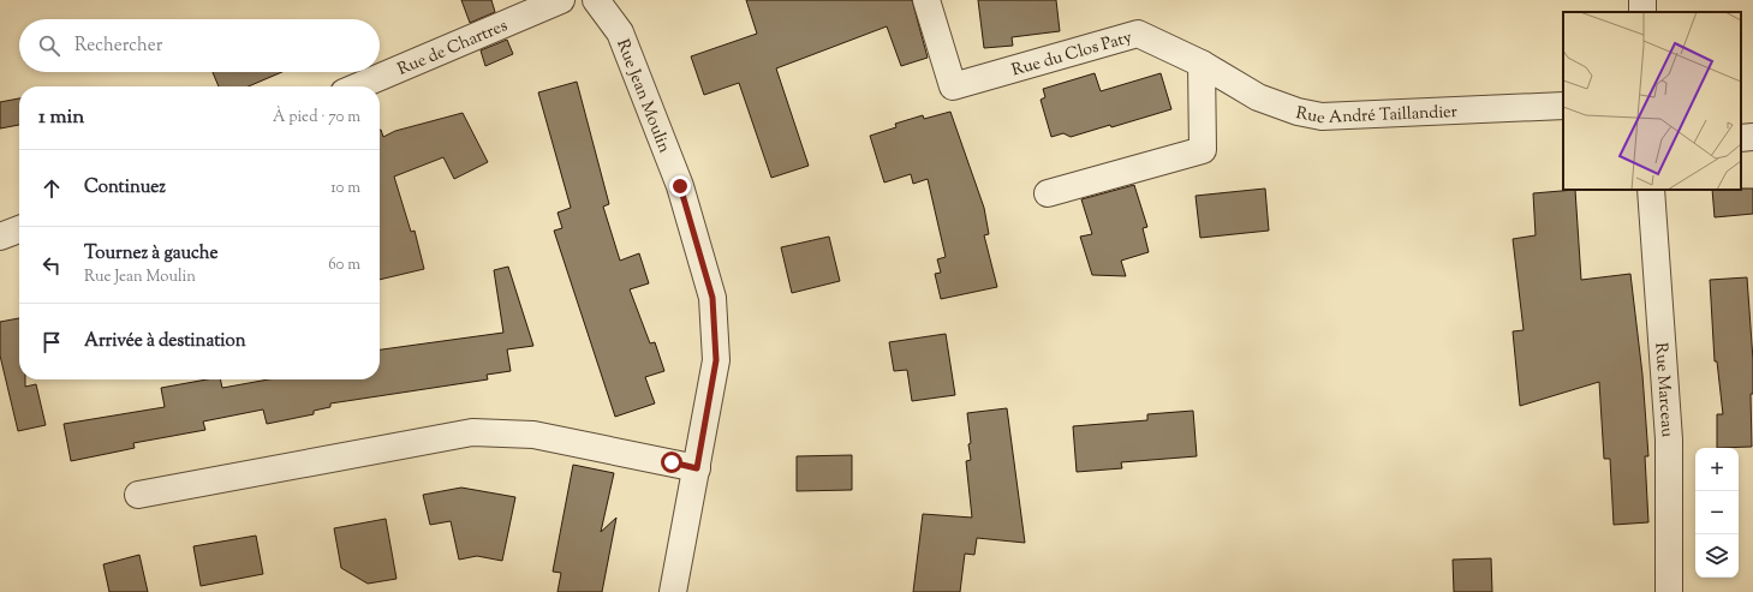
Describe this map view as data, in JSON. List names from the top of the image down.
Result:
{
  "streets": {
    "street": [
      "Rue de Chartres",
      "Rue du Clos Paty",
      "Rue Jean Moulin",
      "Rue André Taillandier",
      "Rue Marceau"
    ]
  },
  "crossings": [
    ["Rue du Clos Paty", "Rue André Taillandier"]
  ],
  "page": {
    "search": "Rechercher",
    "heading": ["1 min", "À pied · 70 m"],
    "list": [
      ["Continuez", "10 m"],
      ["Tournez à gauche", "Rue Jean Moulin", "60 m"],
      "Arrivée à destination"
    ],
    "map_buttons": ["+", "−"]
  }
}
